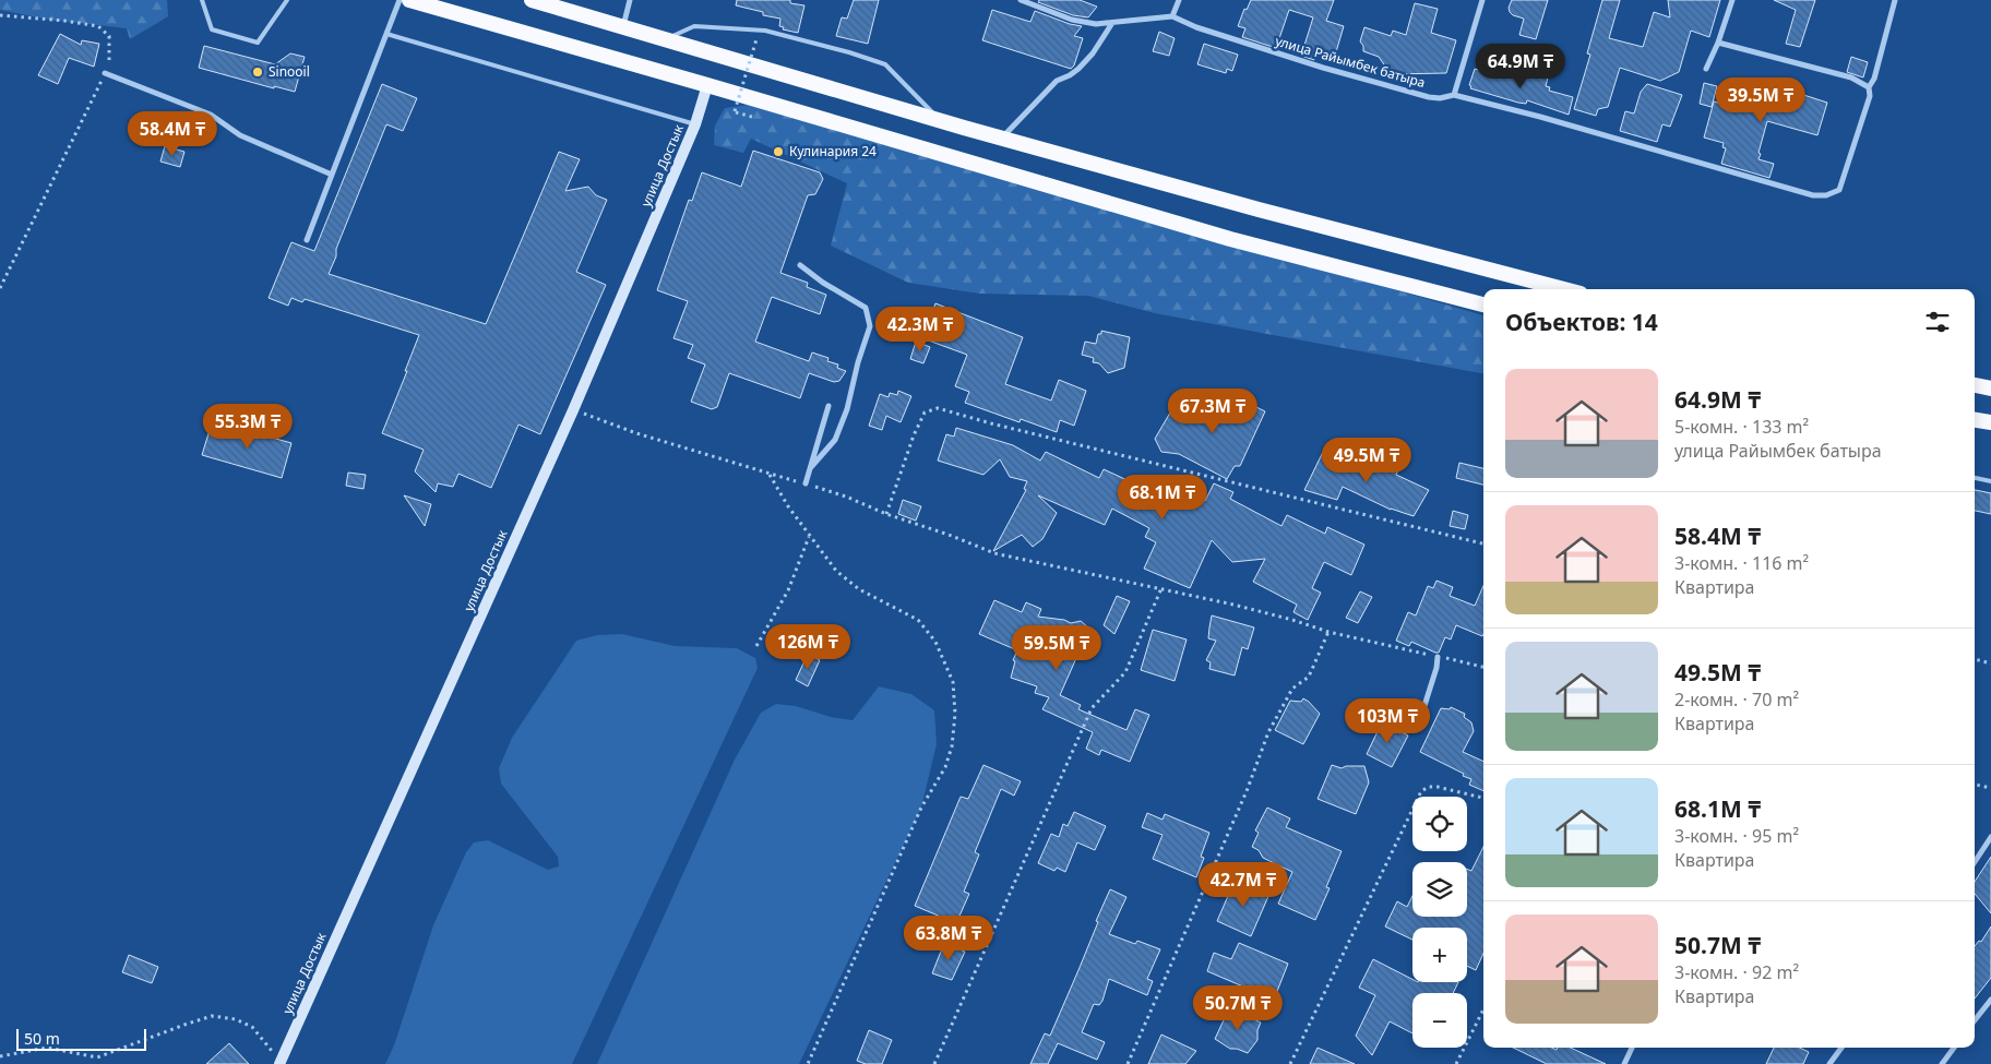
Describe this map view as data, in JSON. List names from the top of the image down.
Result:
{
  "streets": {
    "main road": ["улица Достык"],
    "street": ["улица Райымбек батыра"]
  },
  "places": ["Sinooil", "Кулинария 24"],
  "scale_bar": "50 m",
  "page": {
    "price": [
      "64.9M ₸",
      "39.5M ₸",
      "58.4M ₸",
      "42.3M ₸",
      "67.3M ₸",
      "55.3M ₸",
      "49.5M ₸",
      "68.1M ₸",
      "126M ₸",
      "59.5M ₸",
      "103M ₸",
      "42.7M ₸",
      "63.8M ₸",
      "50.7M ₸"
    ],
    "heading": "Объектов: 14",
    "list": [
      {
        "name": "64.9M ₸",
        "note": "5-комн. · 133 m² · улица Райымбек батыра"
      },
      {
        "name": "58.4M ₸",
        "note": "3-комн. · 116 m² · Квартира"
      },
      {
        "name": "49.5M ₸",
        "note": "2-комн. · 70 m² · Квартира"
      },
      {
        "name": "68.1M ₸",
        "note": "3-комн. · 95 m² · Квартира"
      },
      {
        "name": "50.7M ₸",
        "note": "3-комн. · 92 m² · Квартира"
      }
    ],
    "map_buttons": ["+", "−"],
    "scale": "50 m"
  }
}
